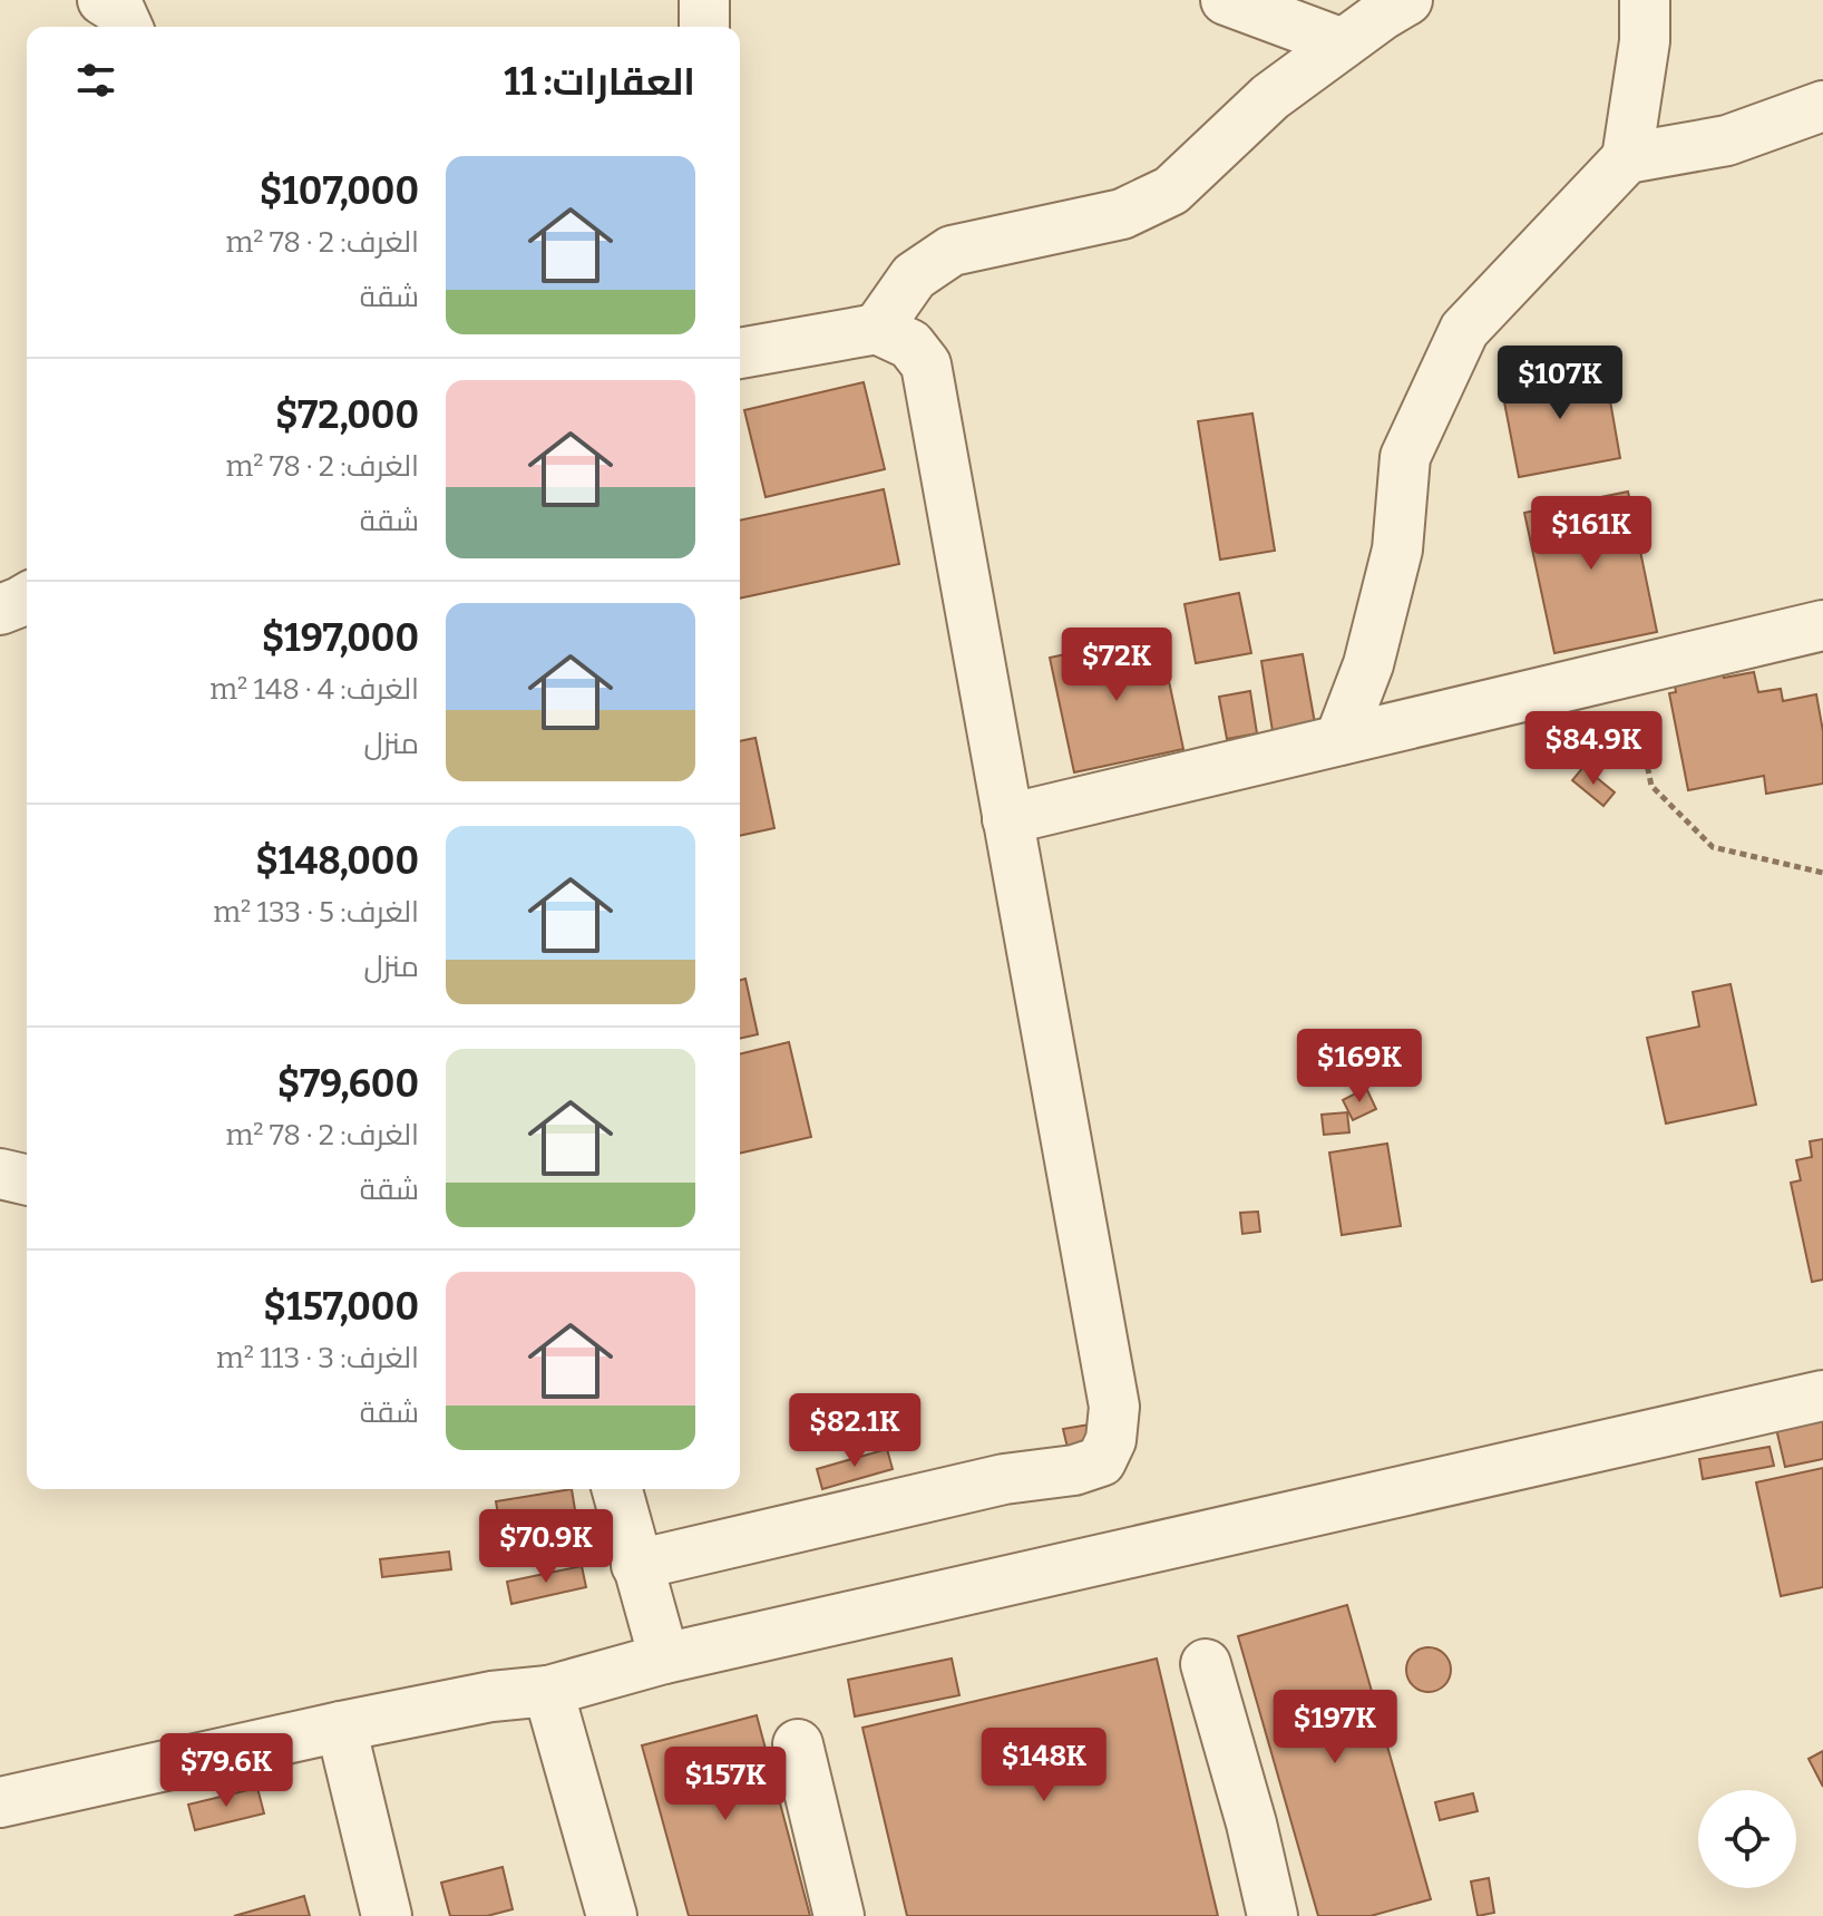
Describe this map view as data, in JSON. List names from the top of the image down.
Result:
{
  "page": {
    "heading": "العقارات: 11",
    "list": [
      {
        "name": "$107,000",
        "note": "الغرف: 2 · 78 m² · شقة"
      },
      {
        "name": "$72,000",
        "note": "الغرف: 2 · 78 m² · شقة"
      },
      {
        "name": "$197,000",
        "note": "الغرف: 4 · 148 m² · منزل"
      },
      {
        "name": "$148,000",
        "note": "الغرف: 5 · 133 m² · منزل"
      },
      {
        "name": "$79,600",
        "note": "الغرف: 2 · 78 m² · شقة"
      },
      {
        "name": "$157,000",
        "note": "الغرف: 3 · 113 m² · شقة"
      }
    ],
    "price": [
      "$107K",
      "$161K",
      "$72K",
      "$84.9K",
      "$169K",
      "$82.1K",
      "$70.9K",
      "$197K",
      "$148K",
      "$79.6K",
      "$157K"
    ]
  }
}
